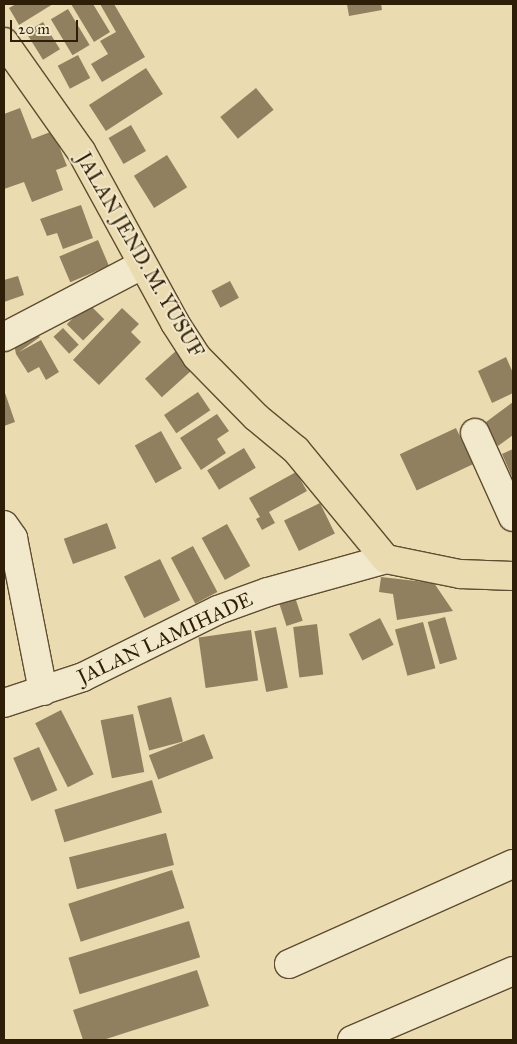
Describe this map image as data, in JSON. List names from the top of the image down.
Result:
{
  "streets": {
    "highway": ["JALAN JEND. M. YUSUF"],
    "street": ["JALAN LAMIHADE"]
  },
  "crossings": [
    ["JALAN JEND. M. YUSUF", "JALAN LAMIHADE"]
  ],
  "scale_bar": "20 m"
}
